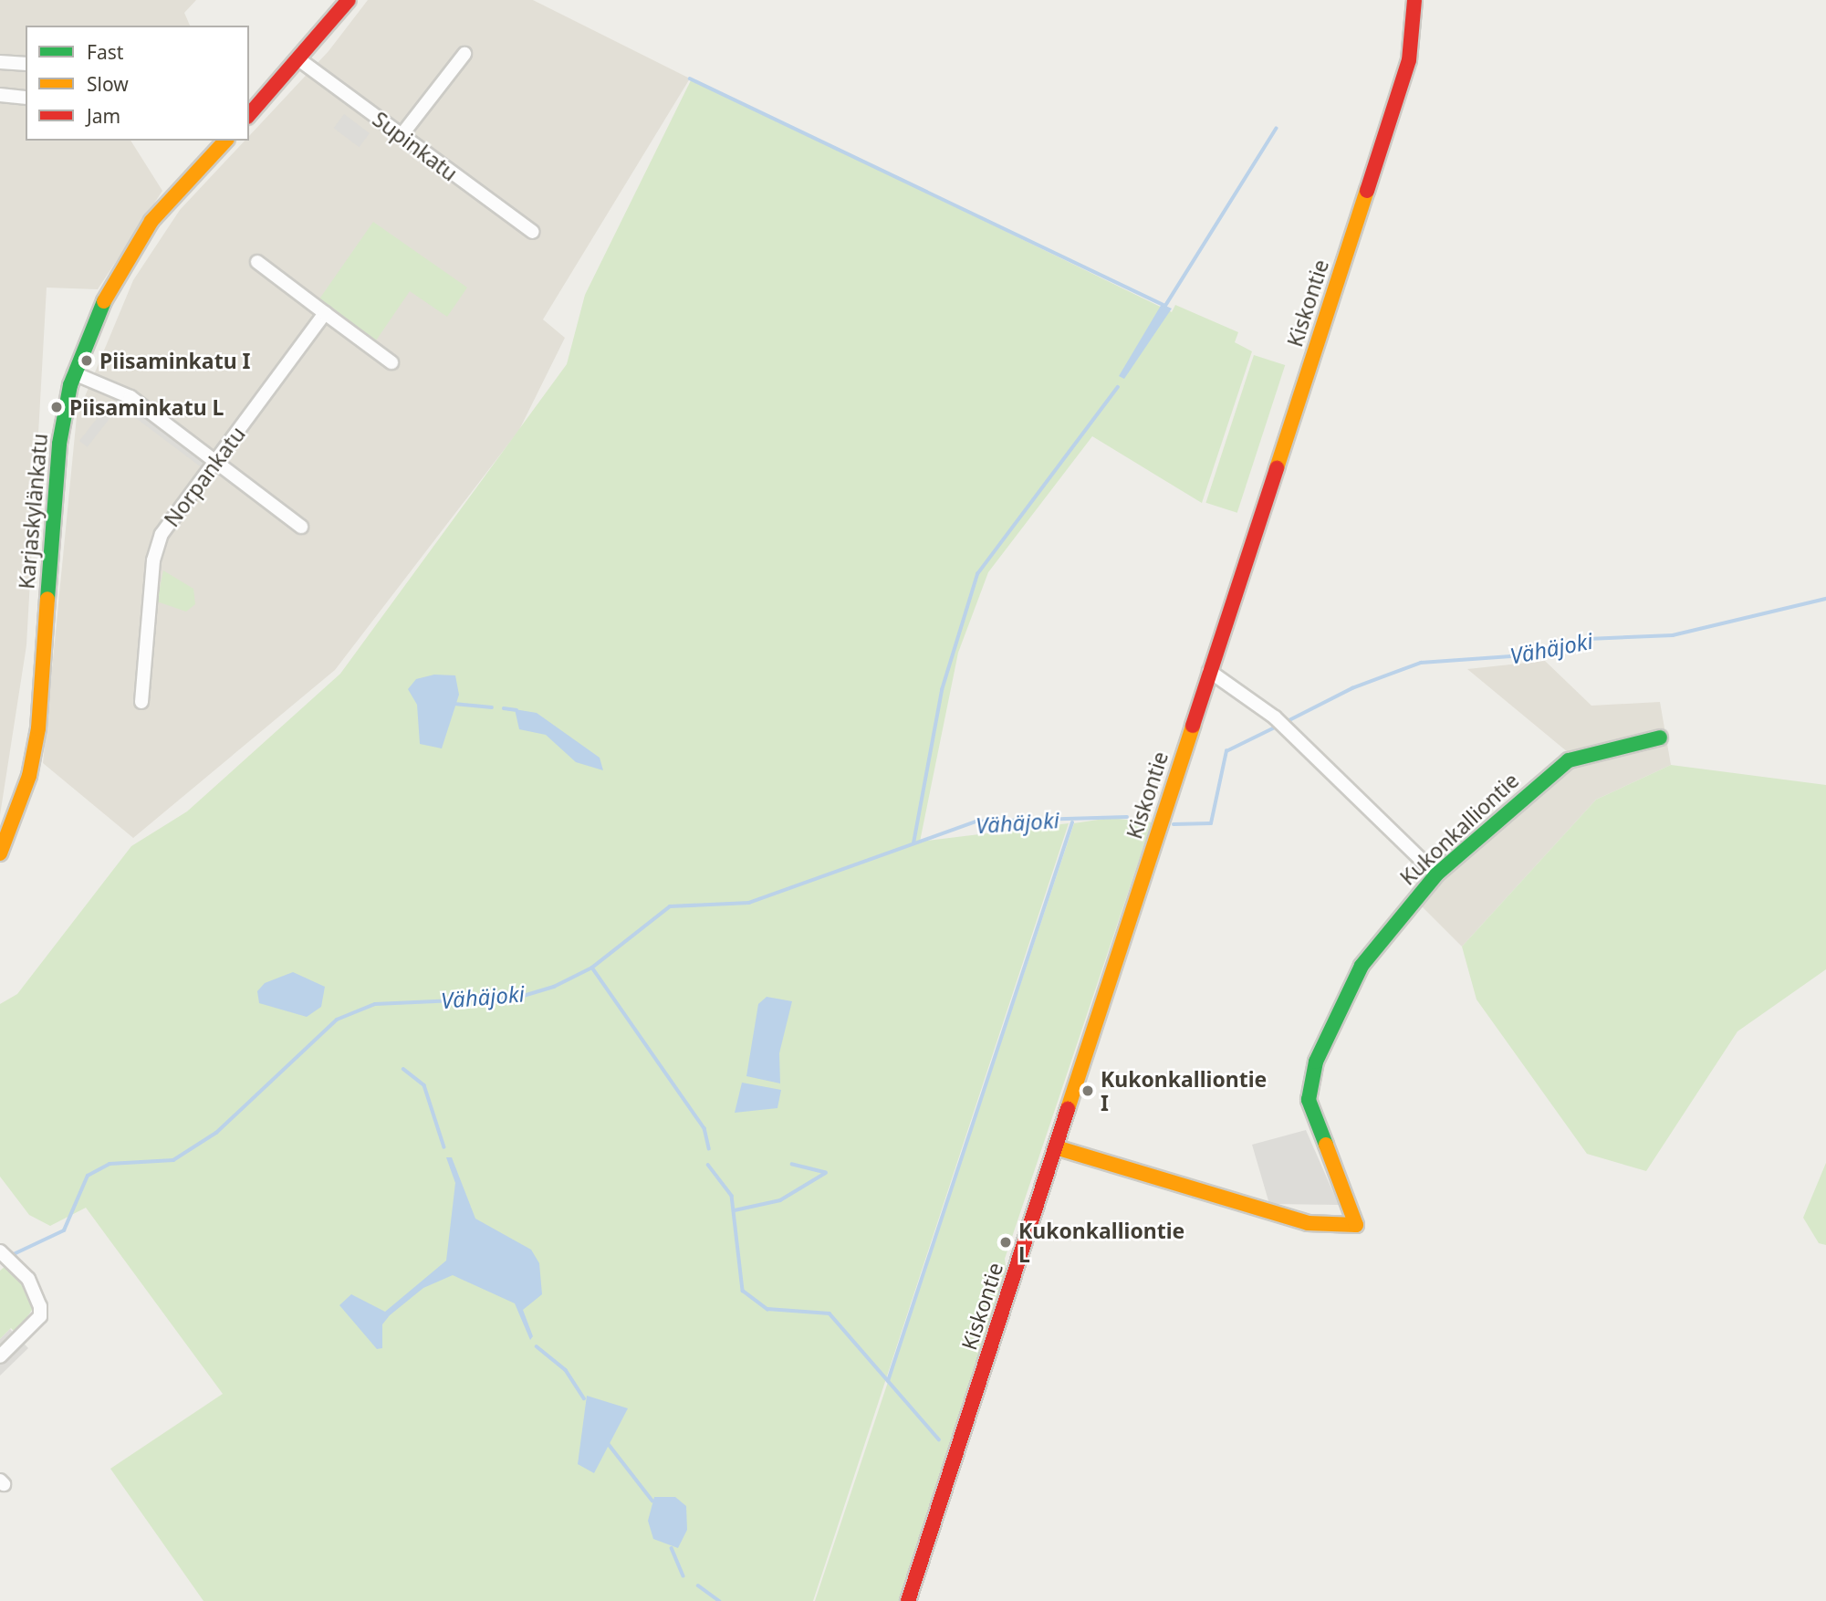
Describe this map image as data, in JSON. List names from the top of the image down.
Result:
{
  "streets": {
    "street": [
      "Supinkatu",
      "Kiskontie",
      "Norpankatu",
      "Karjaskylänkatu",
      "Kukonkalliontie"
    ]
  },
  "crossings": [
    ["Kiskontie", "Kukonkalliontie"]
  ],
  "water": ["Vähäjoki"],
  "places": [
    "Piisaminkatu I",
    "Piisaminkatu L",
    "Kukonkalliontie I",
    "Kukonkalliontie L"
  ],
  "legend": ["Fast", "Slow", "Jam"]
}
